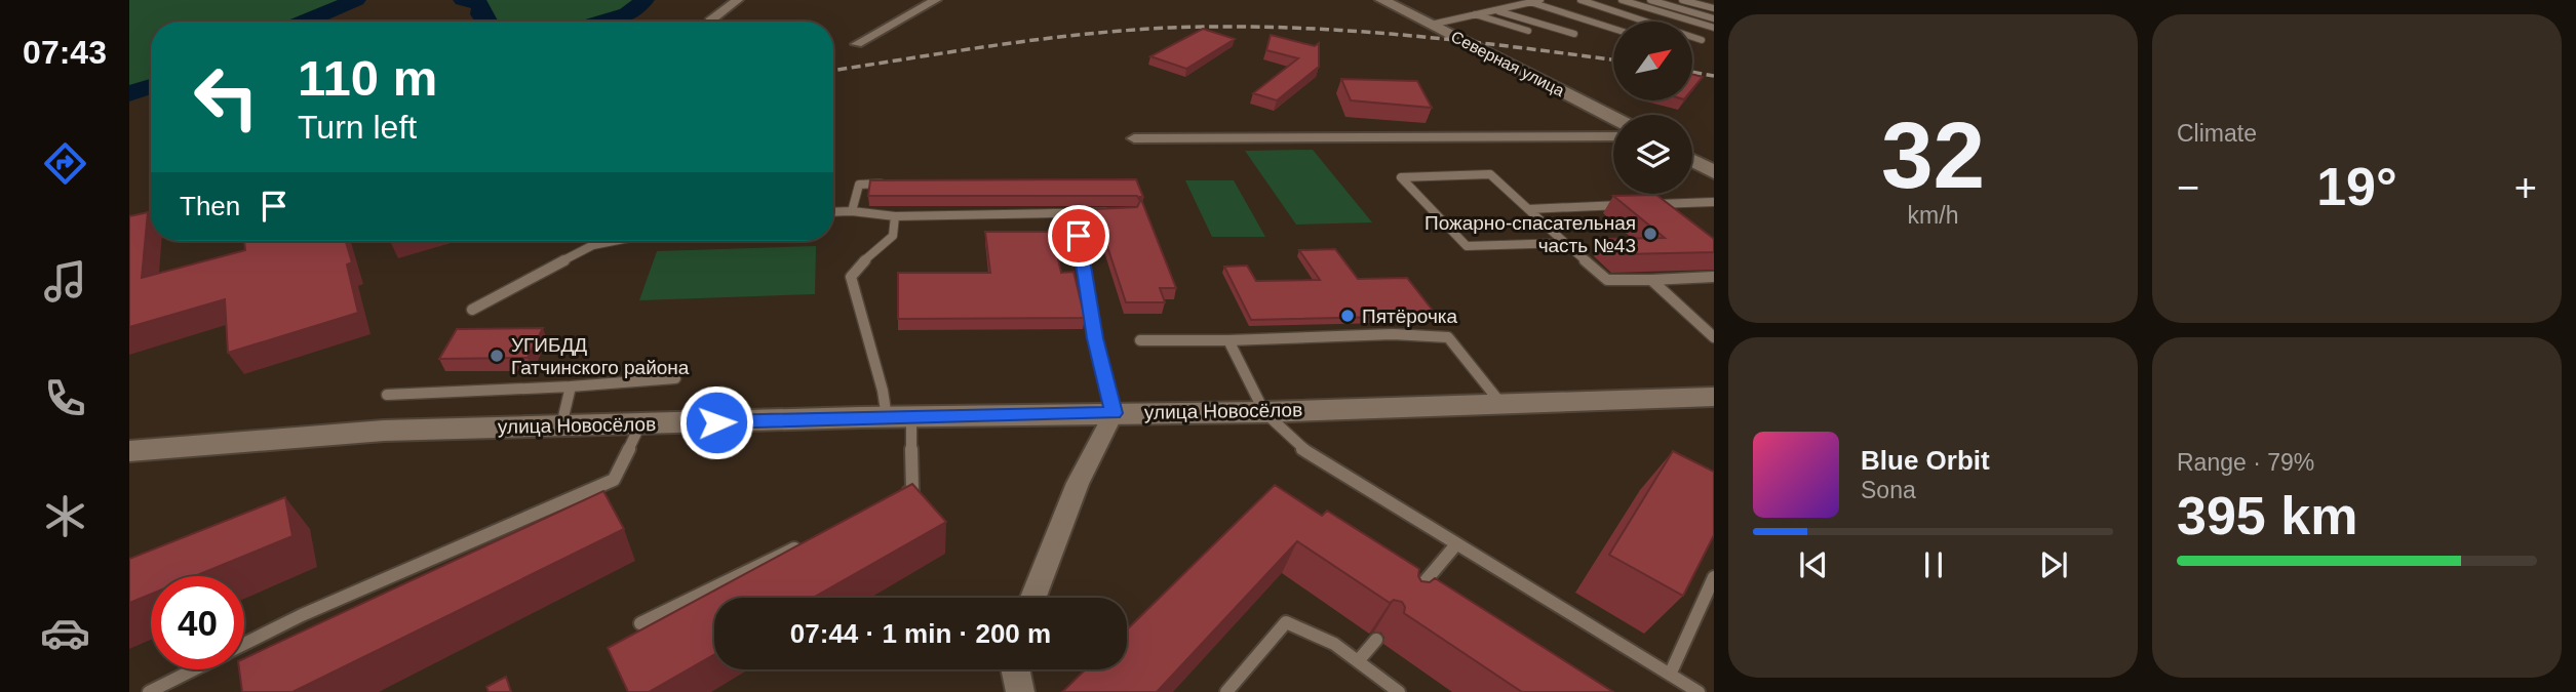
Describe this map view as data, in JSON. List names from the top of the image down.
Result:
{
  "streets": {
    "street": ["Северная улица", "улица Новосёлов"]
  },
  "places": ["Пожарно-спасательная часть №43", "Пятёрочка", "УГИБДД Гатчинского района"],
  "north": "top right",
  "page": {
    "tabs": "07:43",
    "tile": [
      ["32", "km/h"],
      "Climate",
      ["Range · 79%", "395 km"]
    ],
    "turn": ["110 m", "Turn left"],
    "heat": ["−", "19°", "+"],
    "then": "Then",
    "song": ["Blue Orbit", "Sona"],
    "limit": "40",
    "trip": "07:44 · 1 min · 200 m"
  }
}
